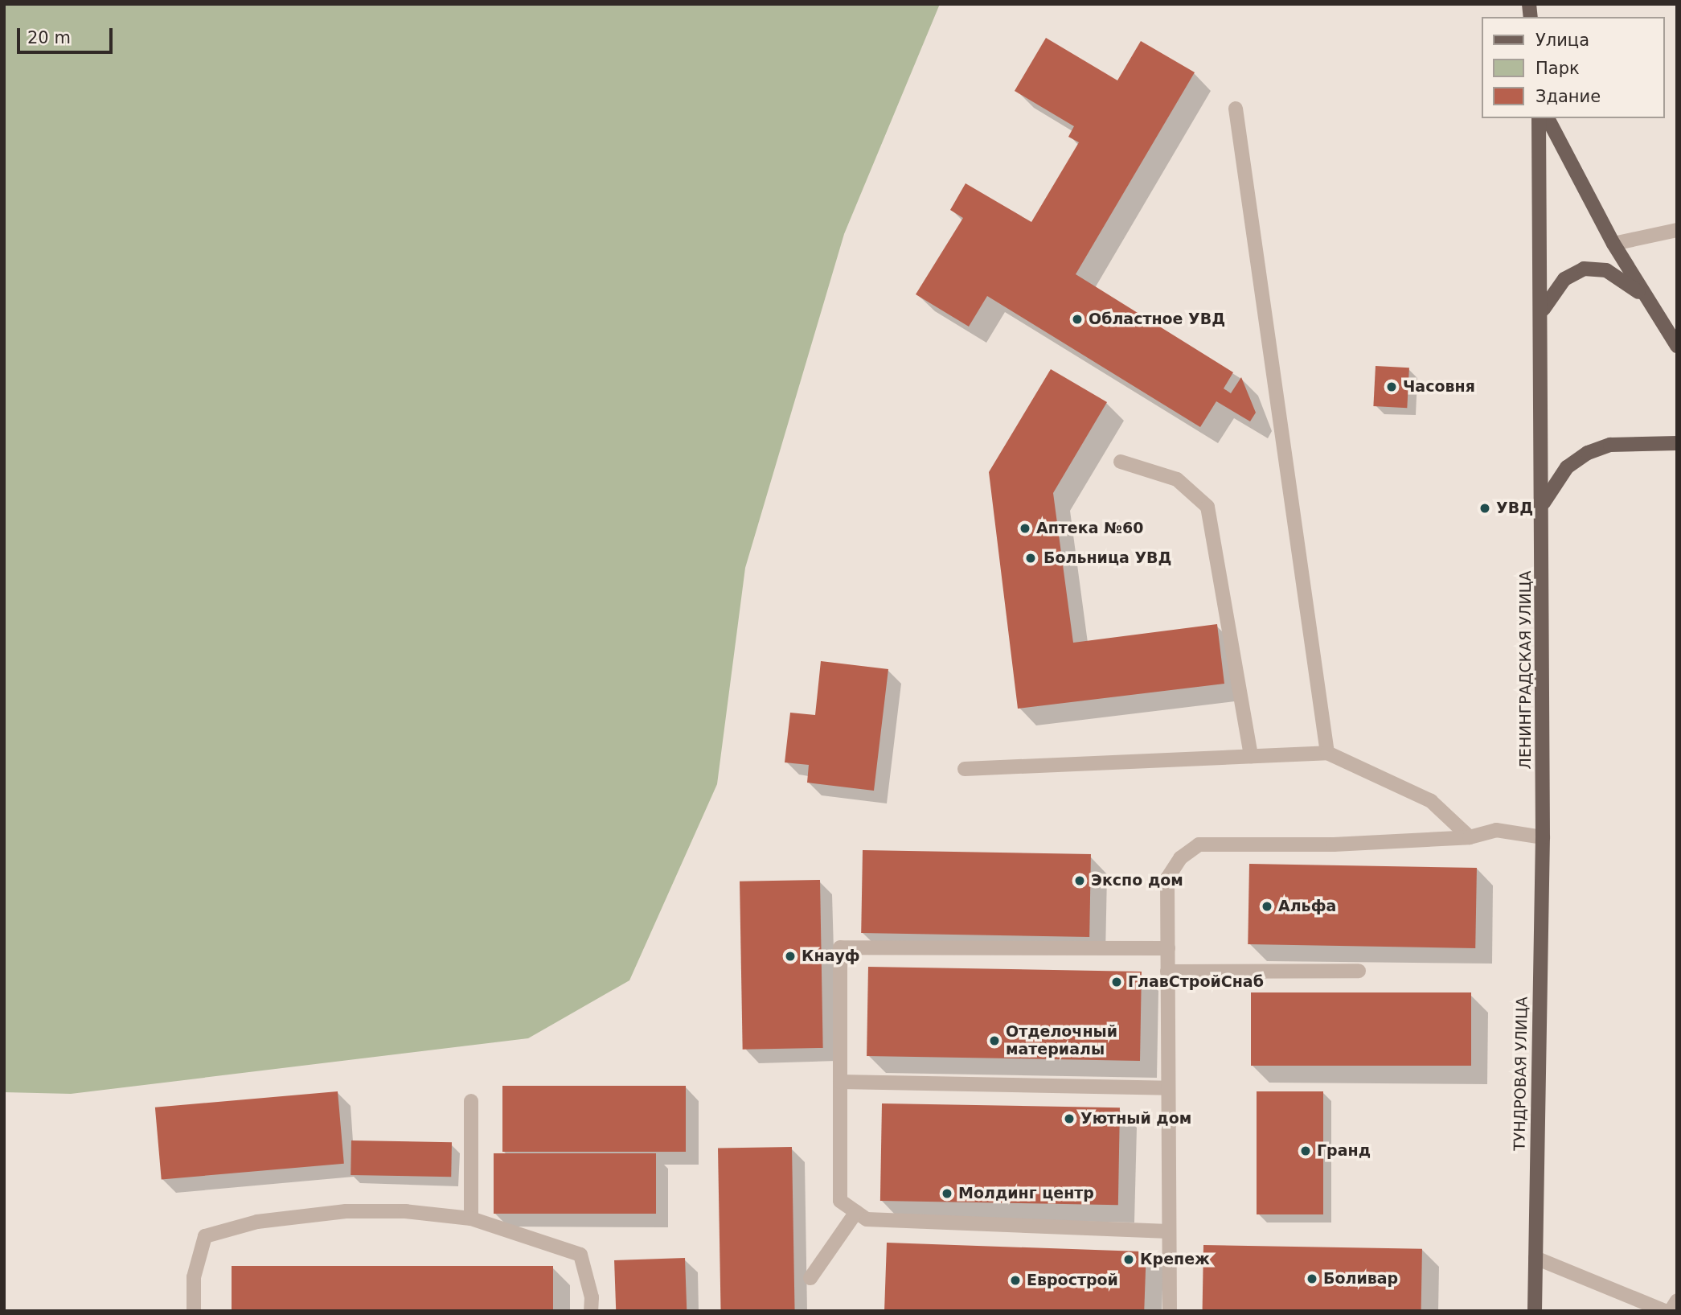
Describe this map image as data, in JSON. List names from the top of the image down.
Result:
{
  "streets": {
    "main road": ["ЛЕНИНГРАДСКАЯ УЛИЦА", "ТУНДРОВАЯ УЛИЦА"]
  },
  "crossings": [
    ["ЛЕНИНГРАДСКАЯ УЛИЦА", "ТУНДРОВАЯ УЛИЦА"]
  ],
  "places": [
    "Областное УВД",
    "Часовня",
    "УВД",
    "Аптека №60",
    "Больница УВД",
    "Экспо дом",
    "Альфа",
    "Кнауф",
    "ГлавСтройСнаб",
    "Отделочный материалы",
    "Уютный дом",
    "Гранд",
    "Молдинг центр",
    "Крепеж",
    "Боливар",
    "Еврострой"
  ],
  "legend": ["Улица", "Парк", "Здание"],
  "scale_bar": "20 m"
}
